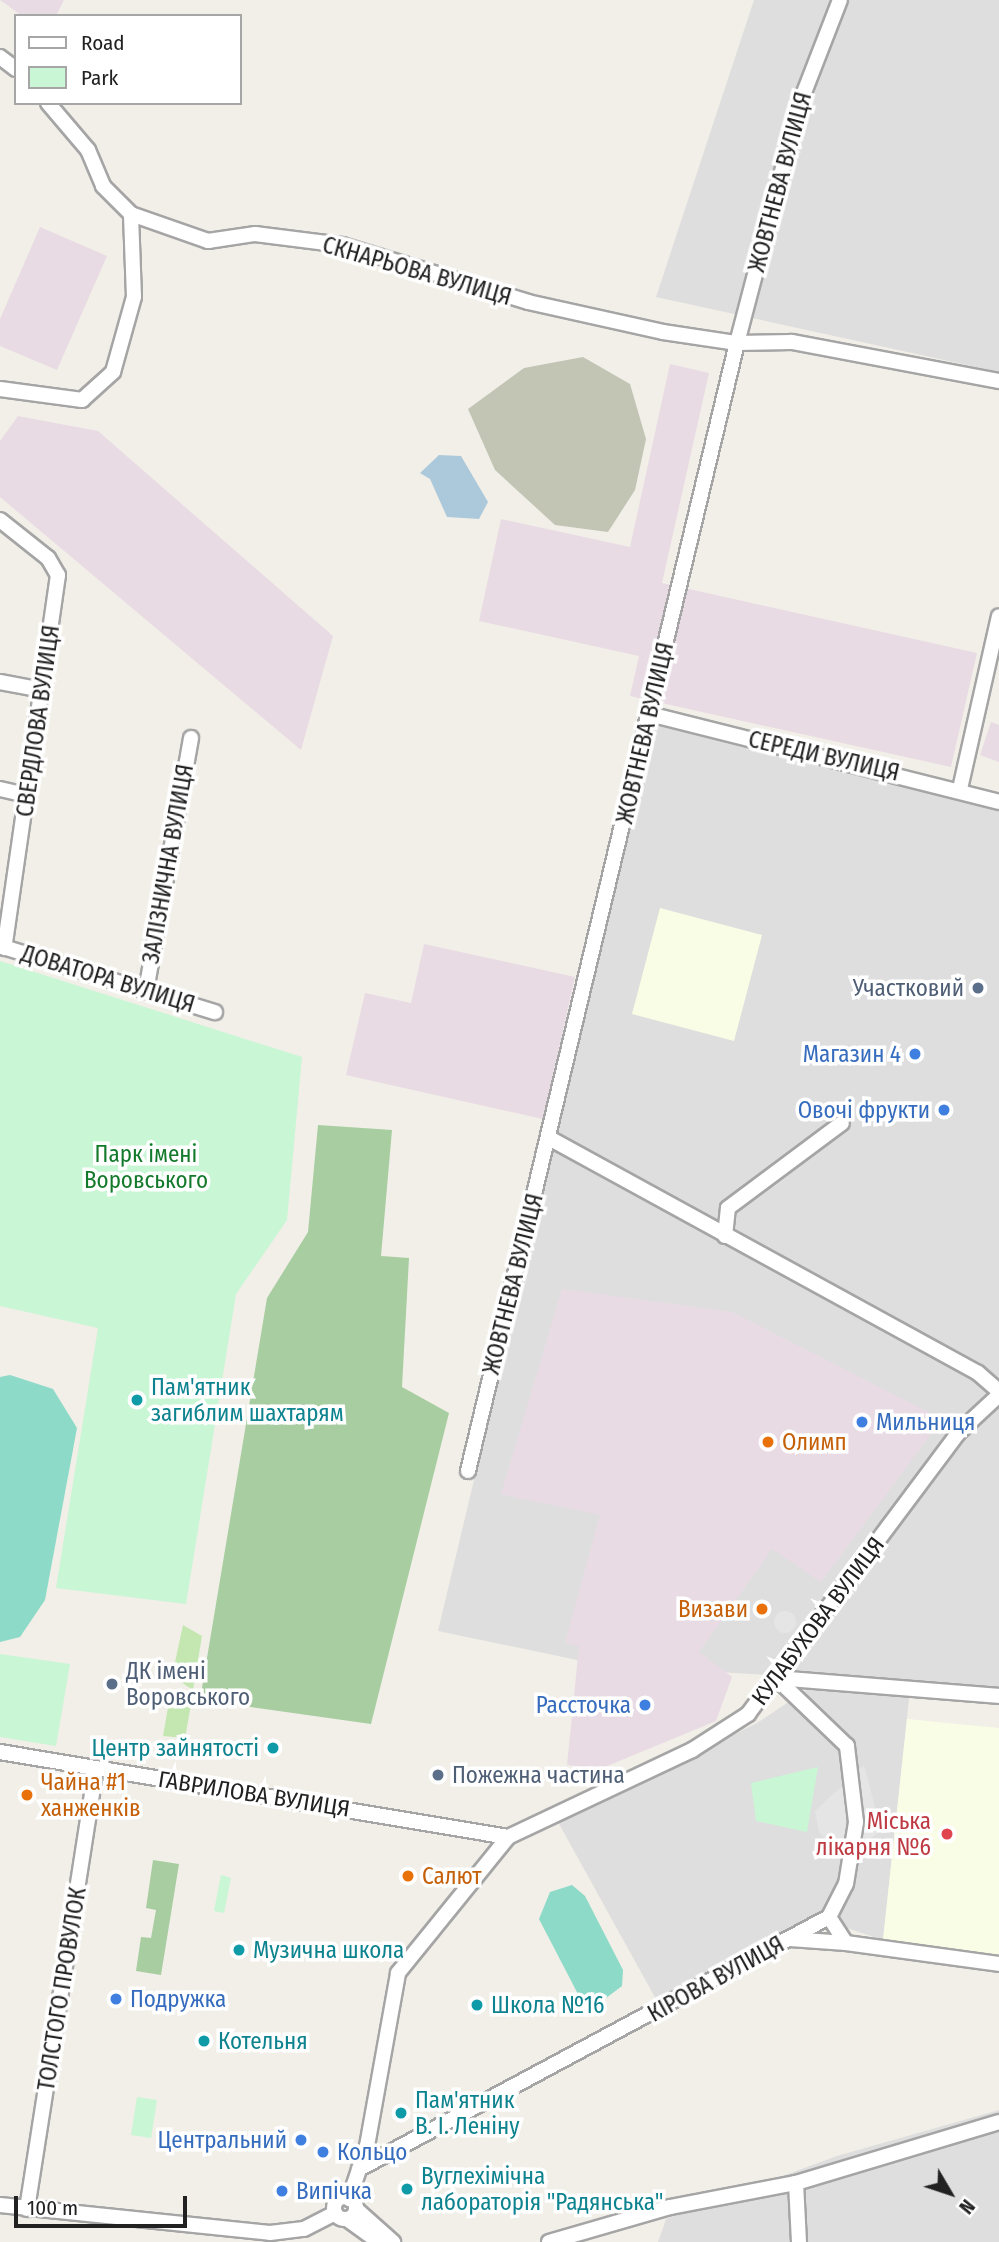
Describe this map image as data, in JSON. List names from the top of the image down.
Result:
{
  "streets": {
    "street": [
      "ЖОВТНЕВА ВУЛИЦЯ",
      "СКНАРЬОВА ВУЛИЦЯ",
      "СВЕРДЛОВА ВУЛИЦЯ",
      "СЕРЕДИ ВУЛИЦЯ",
      "ЗАЛІЗНИЧНА ВУЛИЦЯ",
      "ДОВАТОРА ВУЛИЦЯ",
      "КУЛАБУХОВА ВУЛИЦЯ",
      "ГАВРИЛОВА ВУЛИЦЯ",
      "КІРОВА ВУЛИЦЯ",
      "ТОЛСТОГО ПРОВУЛОК"
    ]
  },
  "crossings": [
    ["ЖОВТНЕВА ВУЛИЦЯ", "СКНАРЬОВА ВУЛИЦЯ"],
    ["ЖОВТНЕВА ВУЛИЦЯ", "СЕРЕДИ ВУЛИЦЯ"],
    ["СВЕРДЛОВА ВУЛИЦЯ", "ДОВАТОРА ВУЛИЦЯ"],
    ["ЗАЛІЗНИЧНА ВУЛИЦЯ", "ДОВАТОРА ВУЛИЦЯ"],
    ["КУЛАБУХОВА ВУЛИЦЯ", "ГАВРИЛОВА ВУЛИЦЯ"],
    ["КУЛАБУХОВА ВУЛИЦЯ", "КІРОВА ВУЛИЦЯ"],
    ["ГАВРИЛОВА ВУЛИЦЯ", "ТОЛСТОГО ПРОВУЛОК"]
  ],
  "parks": ["Парк імені Воровського"],
  "places": [
    "Участковий",
    "Магазин 4",
    "Овочі фрукти",
    "Пам'ятник загиблим шахтарям",
    "Мильниця",
    "Олимп",
    "Визави",
    "ДК імені Воровського",
    "Рассточка",
    "Центр зайнятості",
    "Пожежна частина",
    "Чайна #1 ханженків",
    "Міська лікарня №6",
    "Салют",
    "Музична школа",
    "Подружка",
    "Школа №16",
    "Котельня",
    "Пам'ятник В. І. Леніну",
    "Центральний",
    "Кольцо",
    "Вуглехімічна лабораторія \"Радянська\"",
    "Випічка"
  ],
  "legend": ["Road", "Park"],
  "scale_bar": "100 m",
  "north": "bottom right"
}
